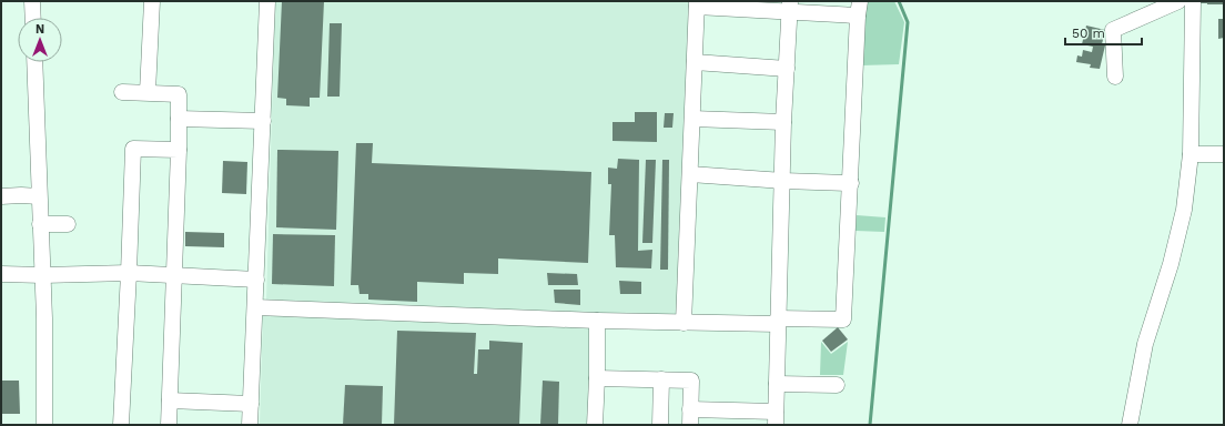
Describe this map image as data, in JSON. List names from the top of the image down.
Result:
{
  "scale_bar": "50 m",
  "north": "top"
}
